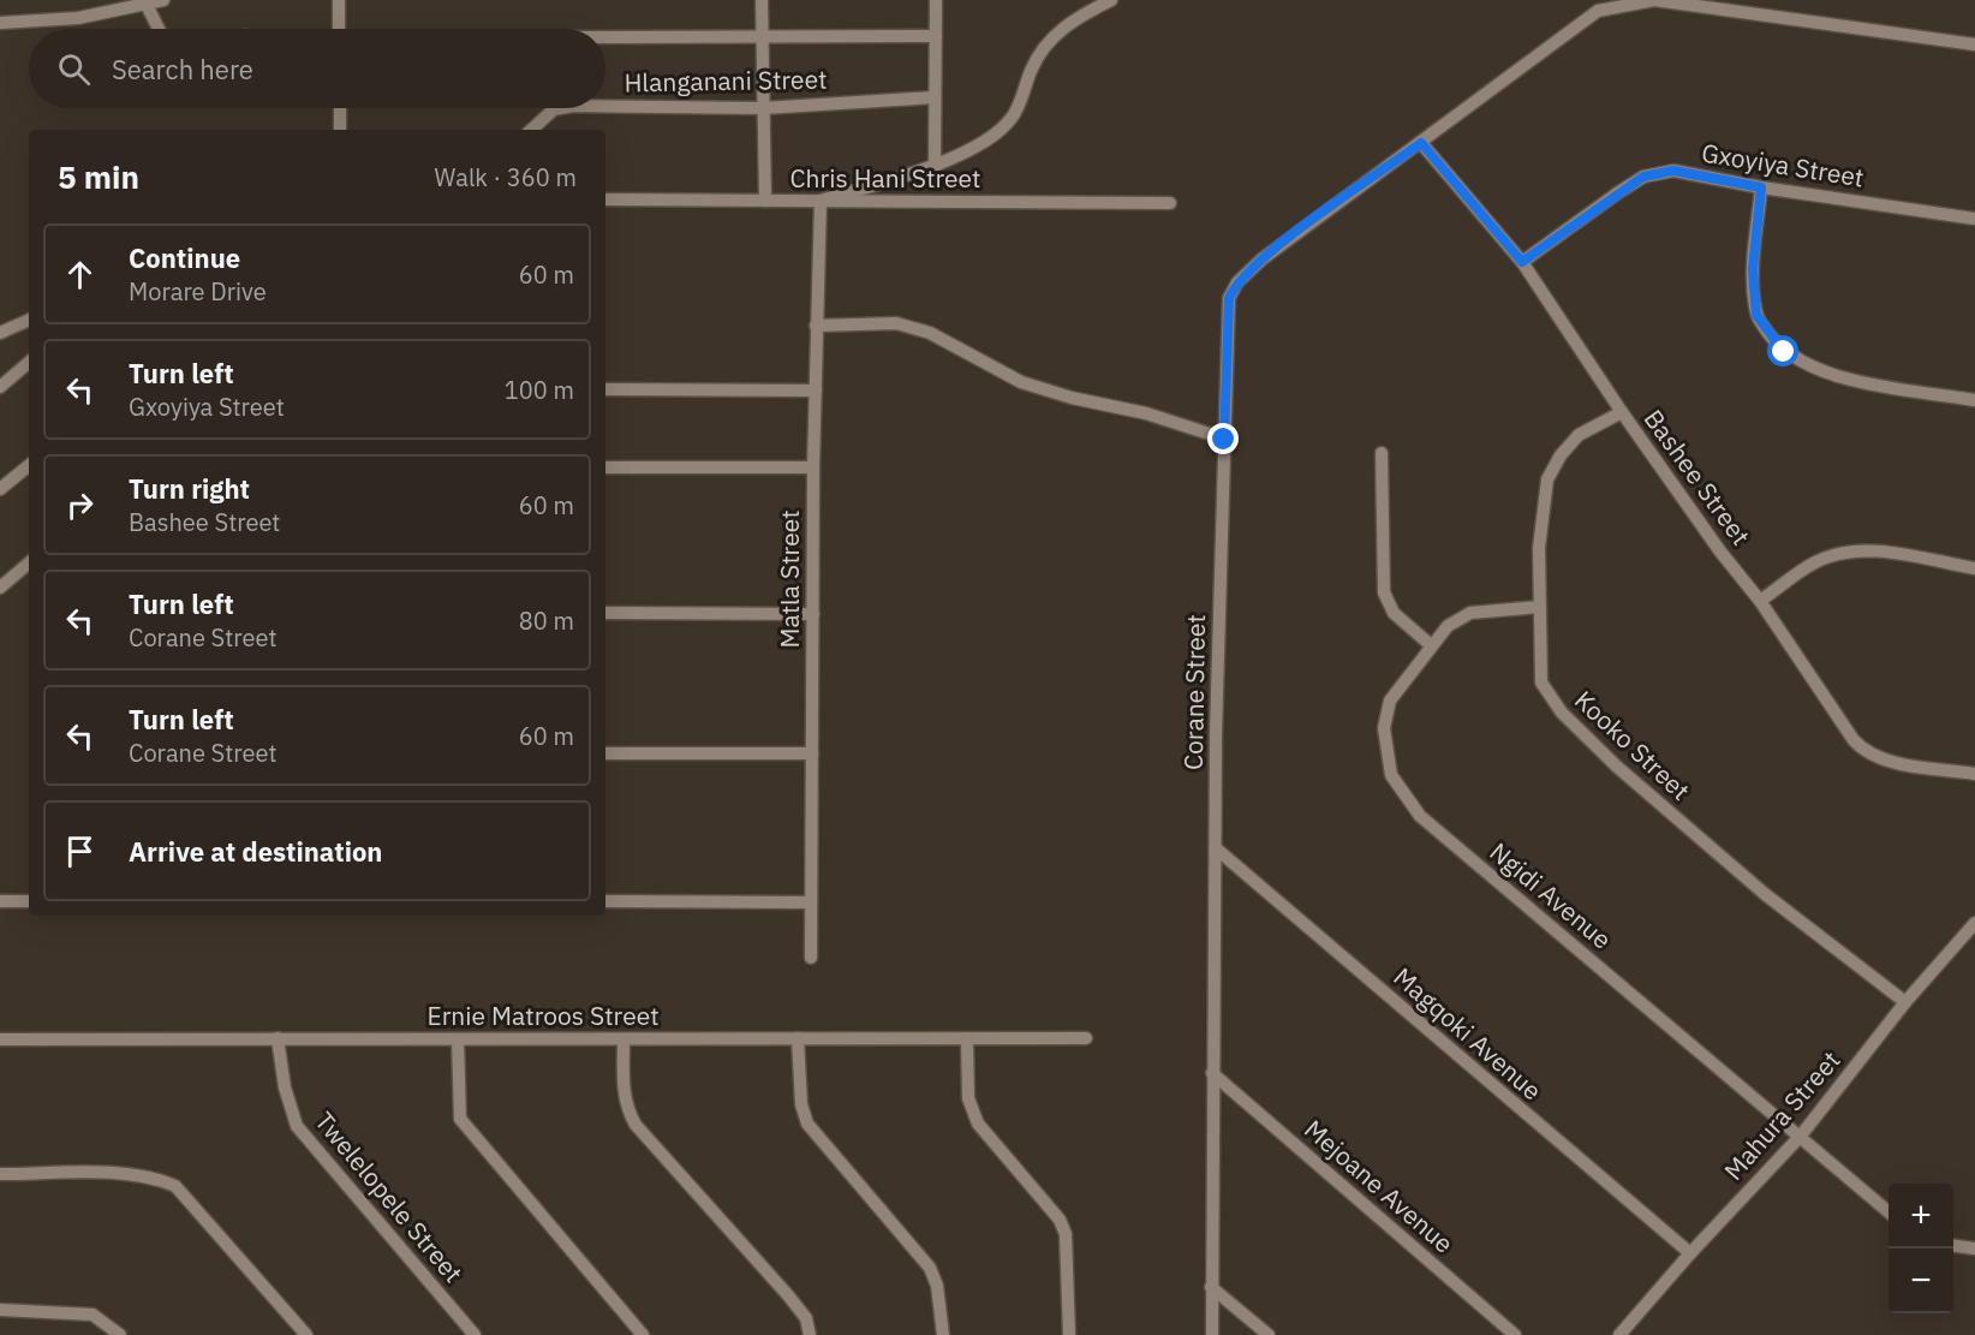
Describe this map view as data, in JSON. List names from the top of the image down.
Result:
{
  "streets": {
    "street": [
      "Hlanganani Street",
      "Gxoyiya Street",
      "Chris Hani Street",
      "Bashee Street",
      "Matla Street",
      "Corane Street",
      "Kooko Street",
      "Ngidi Avenue",
      "Ernie Matroos Street",
      "Magqoki Avenue",
      "Mahura Street",
      "Mejoane Avenue",
      "Twelelopele Street"
    ]
  },
  "crossings": [
    ["Gxoyiya Street", "Bashee Street"],
    ["Chris Hani Street", "Matla Street"],
    ["Bashee Street", "Corane Street"],
    ["Bashee Street", "Kooko Street"],
    ["Corane Street", "Magqoki Avenue"],
    ["Corane Street", "Mejoane Avenue"],
    ["Kooko Street", "Ngidi Avenue"],
    ["Kooko Street", "Mahura Street"],
    ["Ngidi Avenue", "Mahura Street"],
    ["Ernie Matroos Street", "Twelelopele Street"],
    ["Magqoki Avenue", "Mahura Street"]
  ],
  "page": {
    "search": "Search here",
    "heading": ["5 min", "Walk · 360 m"],
    "list": [
      ["Continue", "Morare Drive", "60 m"],
      ["Turn left", "Gxoyiya Street", "100 m"],
      ["Turn right", "Bashee Street", "60 m"],
      ["Turn left", "Corane Street", "80 m"],
      ["Turn left", "Corane Street", "60 m"],
      "Arrive at destination"
    ],
    "map_buttons": ["+", "−"]
  }
}
